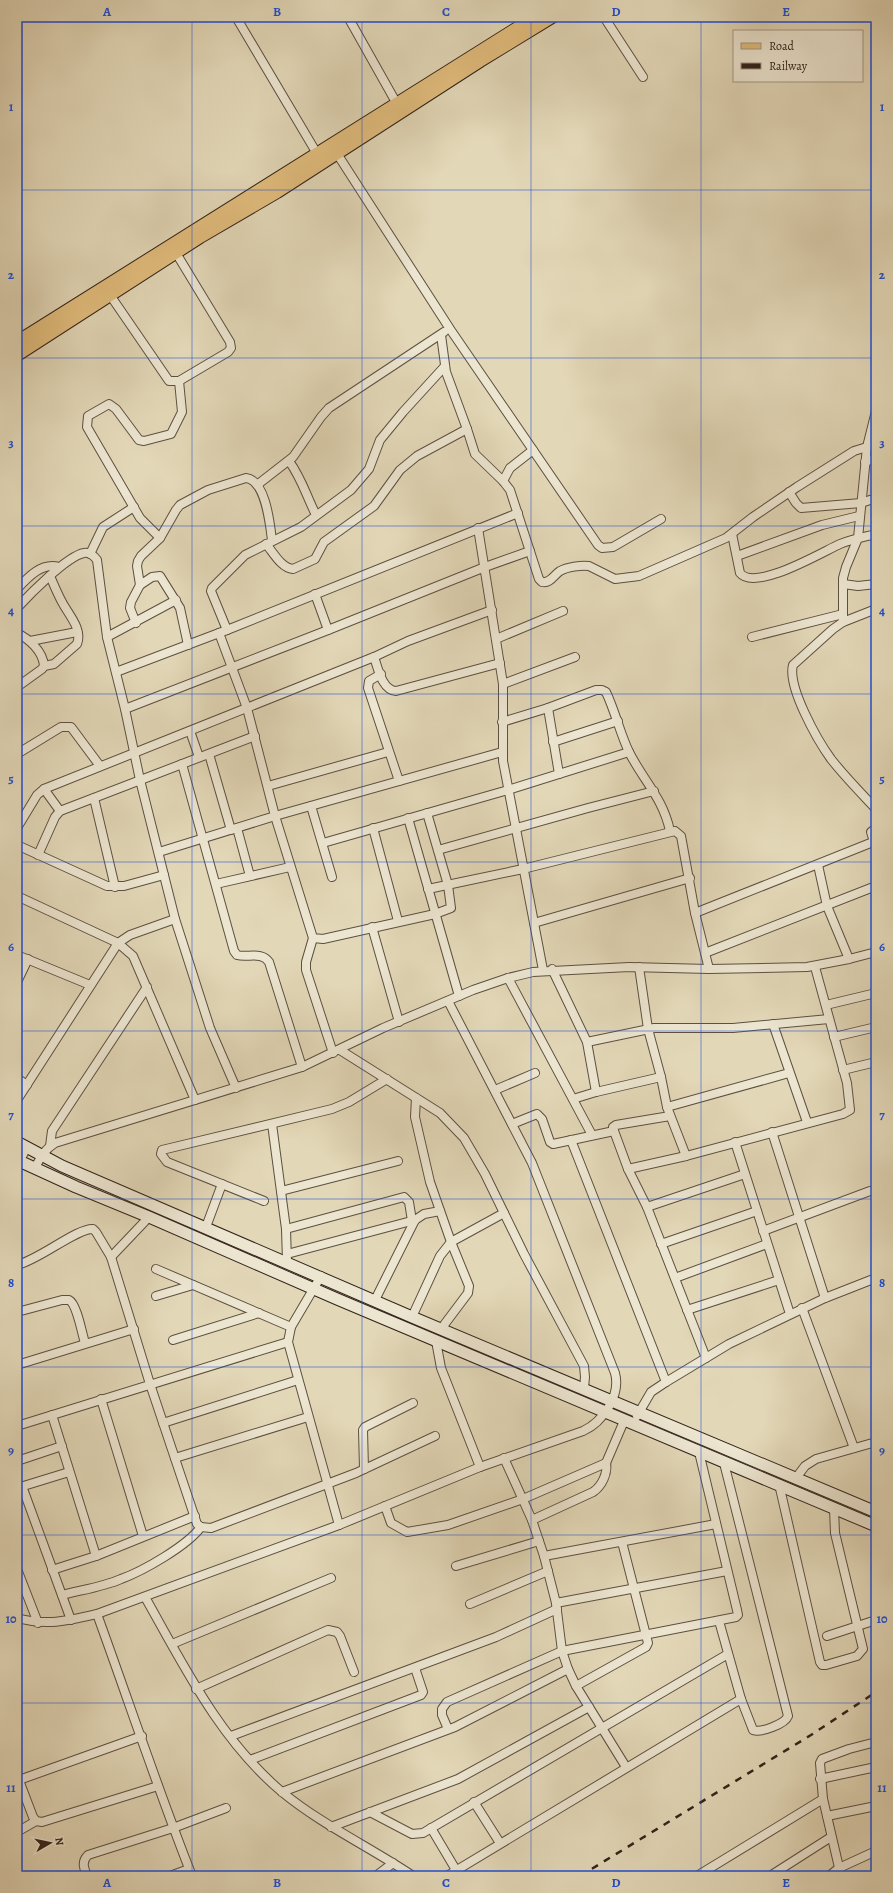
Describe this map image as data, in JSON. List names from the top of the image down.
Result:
{
  "legend": ["Road", "Railway"],
  "north": "right",
  "grid": {
    "columns": [
      "A",
      "B",
      "C",
      "D",
      "E"
    ],
    "rows": [
      "1",
      "2",
      "3",
      "4",
      "5",
      "6",
      "7",
      "8",
      "9",
      "10",
      "11"
    ]
  }
}
